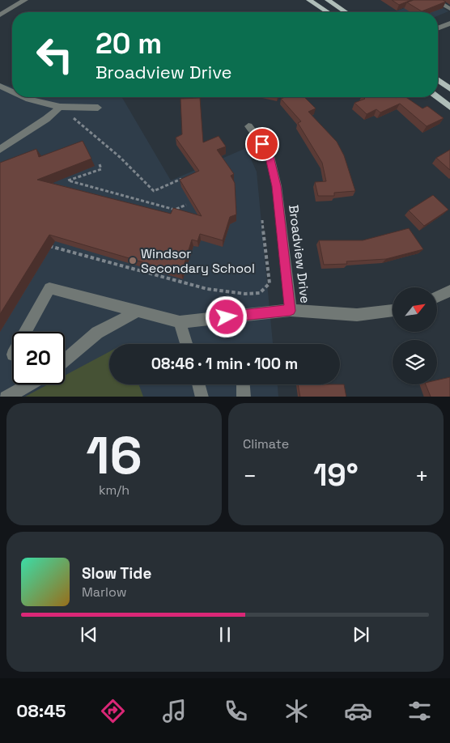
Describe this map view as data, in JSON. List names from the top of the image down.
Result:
{
  "streets": {
    "street": ["Broadview Drive"]
  },
  "places": ["Windsor Secondary School"],
  "north": "top right",
  "page": {
    "turn": ["20 m", "Broadview Drive"],
    "limit": "20",
    "trip": "08:46 · 1 min · 100 m",
    "tile": [
      ["16", "km/h"],
      "Climate"
    ],
    "heat": ["−", "19°", "+"],
    "song": ["Slow Tide", "Marlow"],
    "tabs": "08:45"
  }
}
